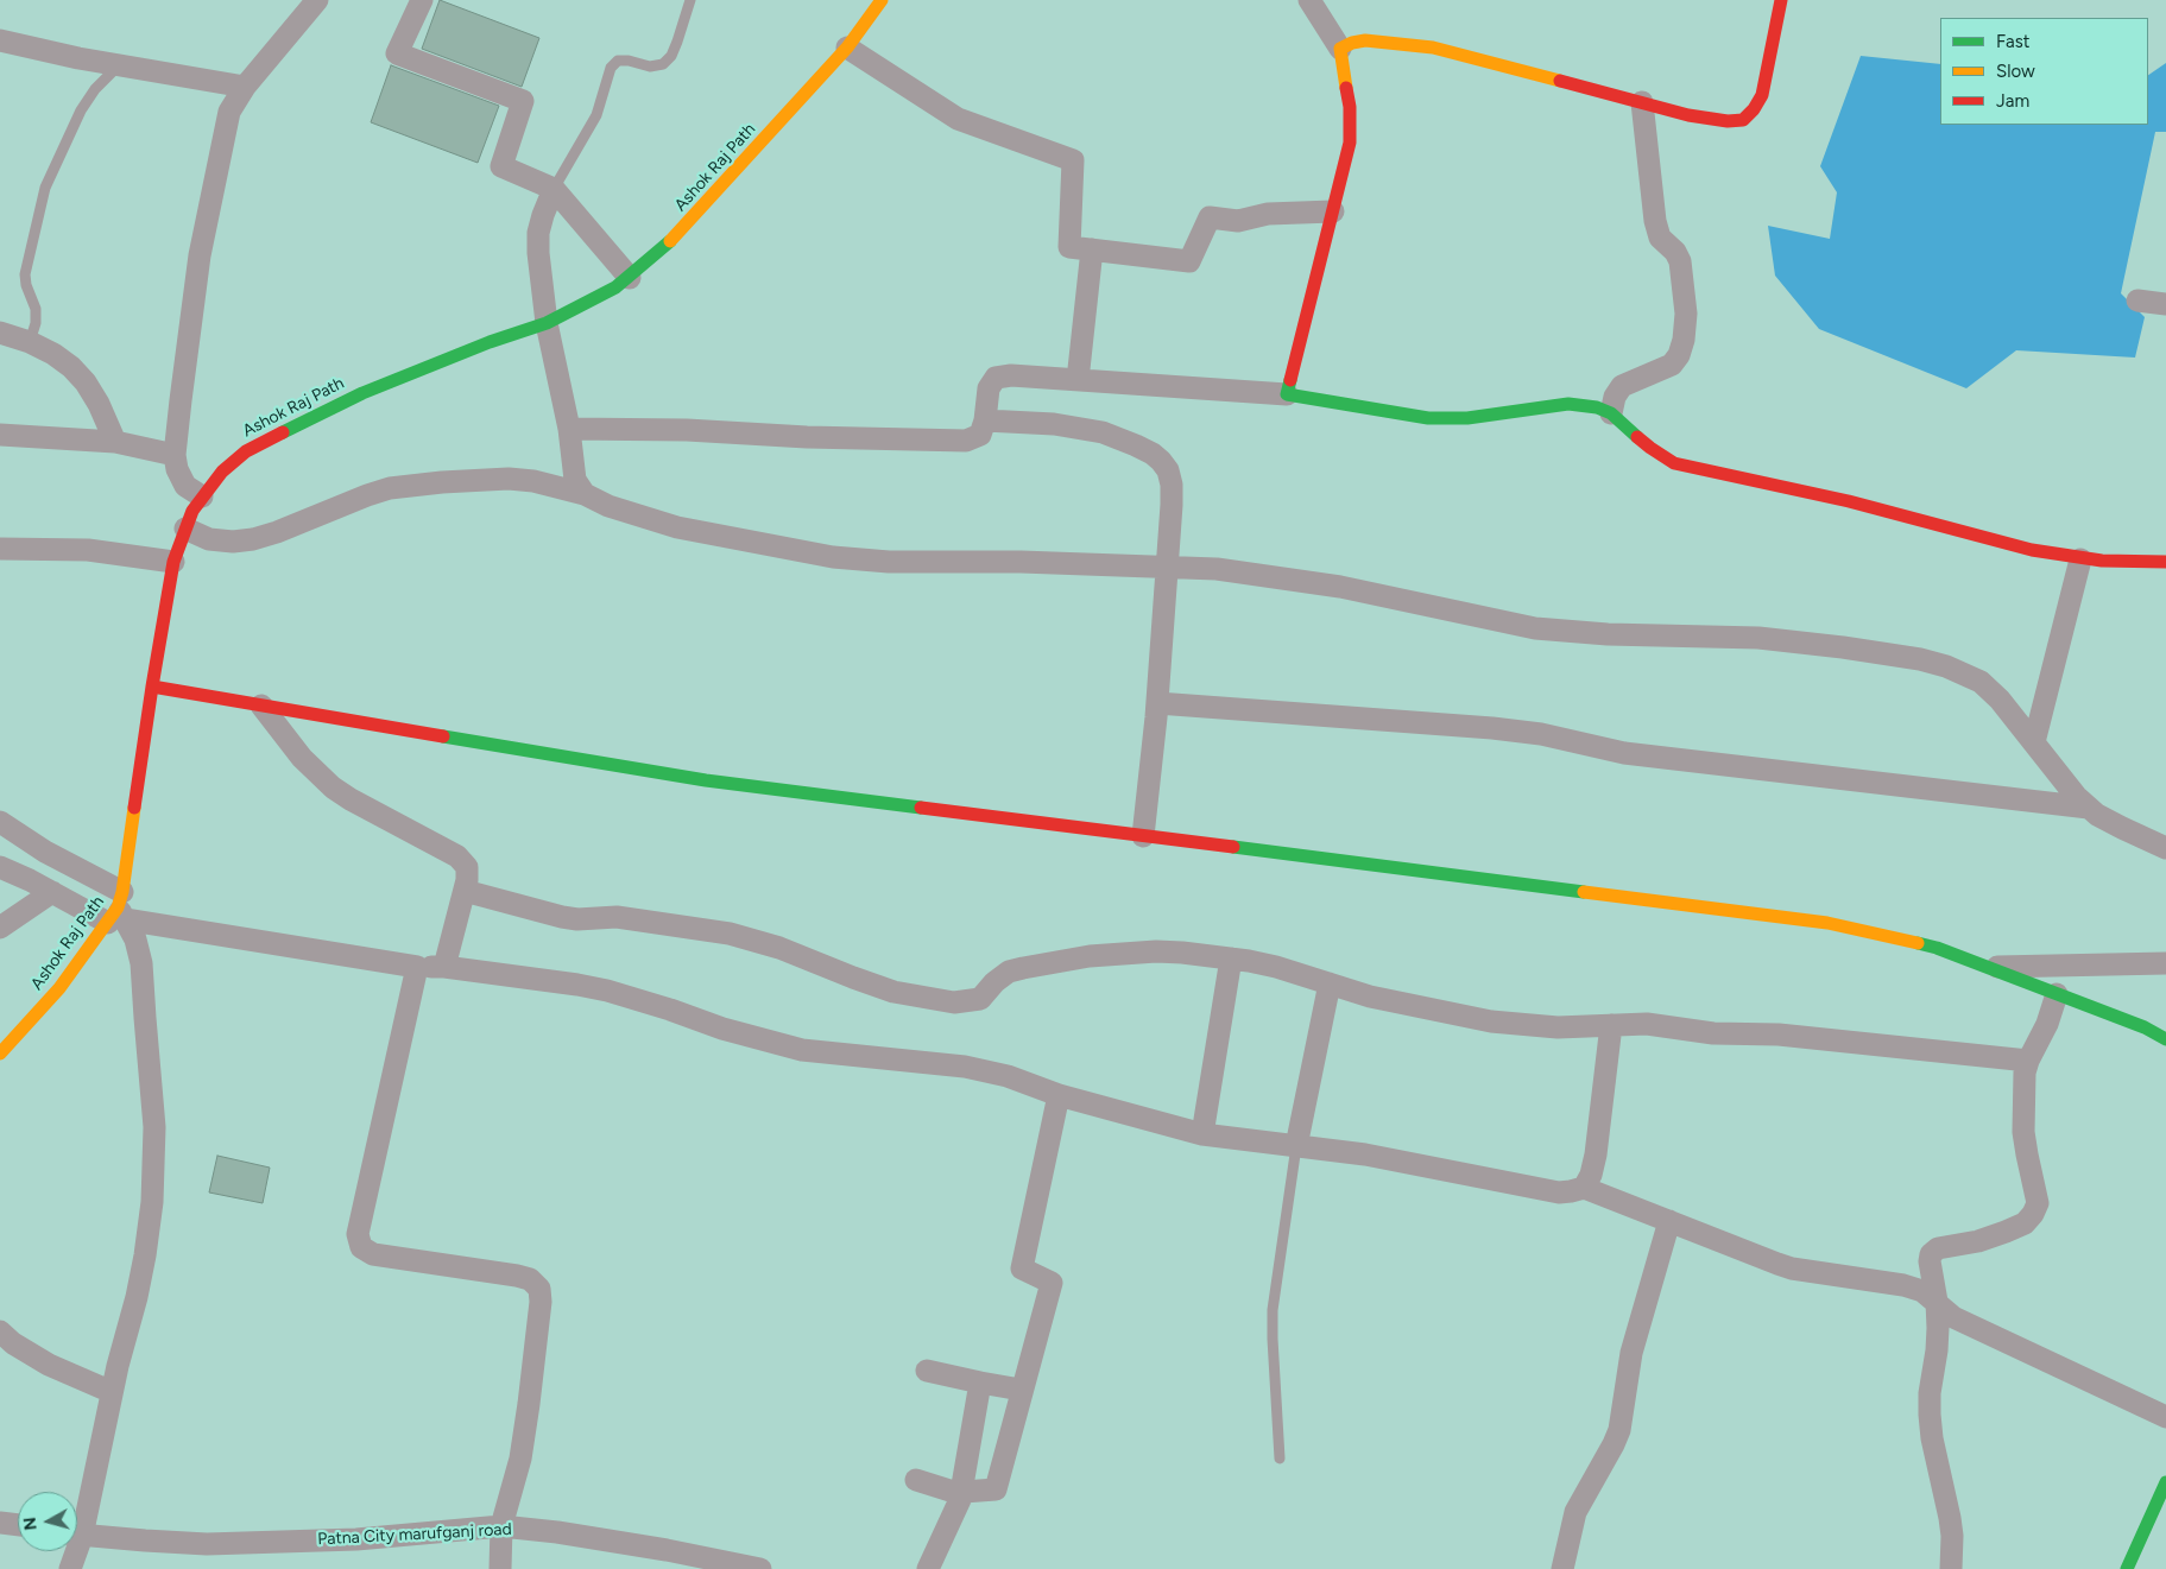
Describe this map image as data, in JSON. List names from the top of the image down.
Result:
{
  "streets": {
    "main road": ["Ashok Raj Path"],
    "street": ["Patna City marufganj road"]
  },
  "legend": ["Fast", "Slow", "Jam"],
  "north": "left"
}
